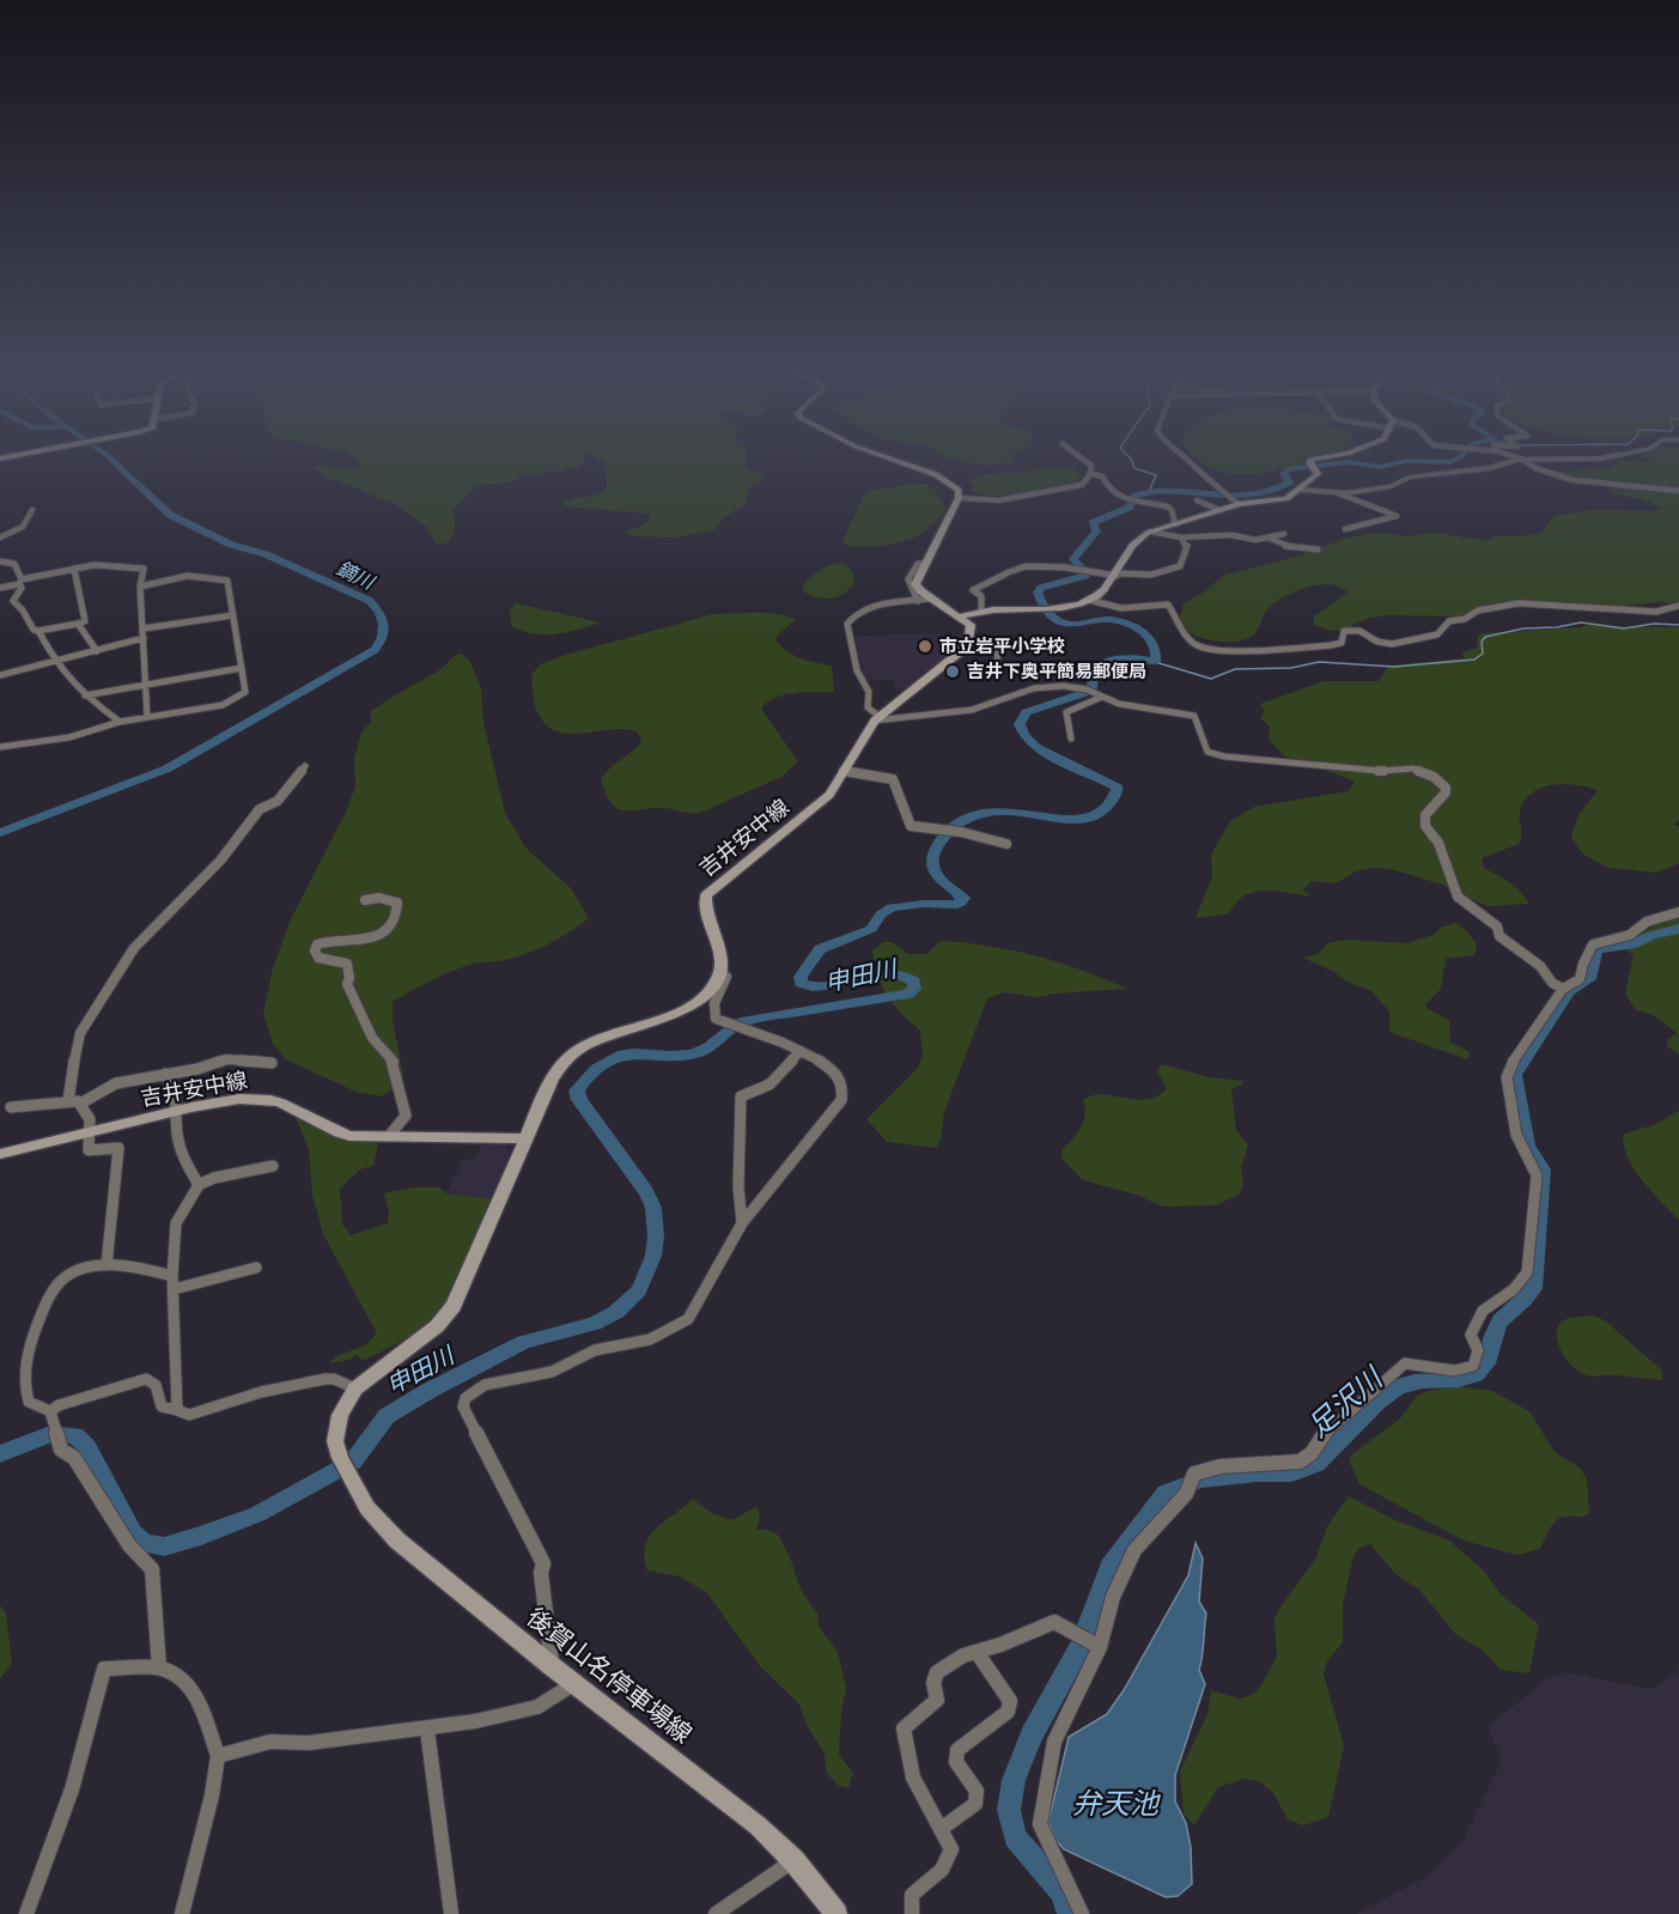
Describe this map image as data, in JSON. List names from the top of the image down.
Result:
{
  "streets": {
    "main road": ["吉井安中線", "後賀山名停車場線"]
  },
  "water": [
    "鏑川",
    "申田川",
    "足沢川",
    "弁天池"
  ],
  "places": ["市立岩平小学校", "吉井下奥平簡易郵便局"]
}
